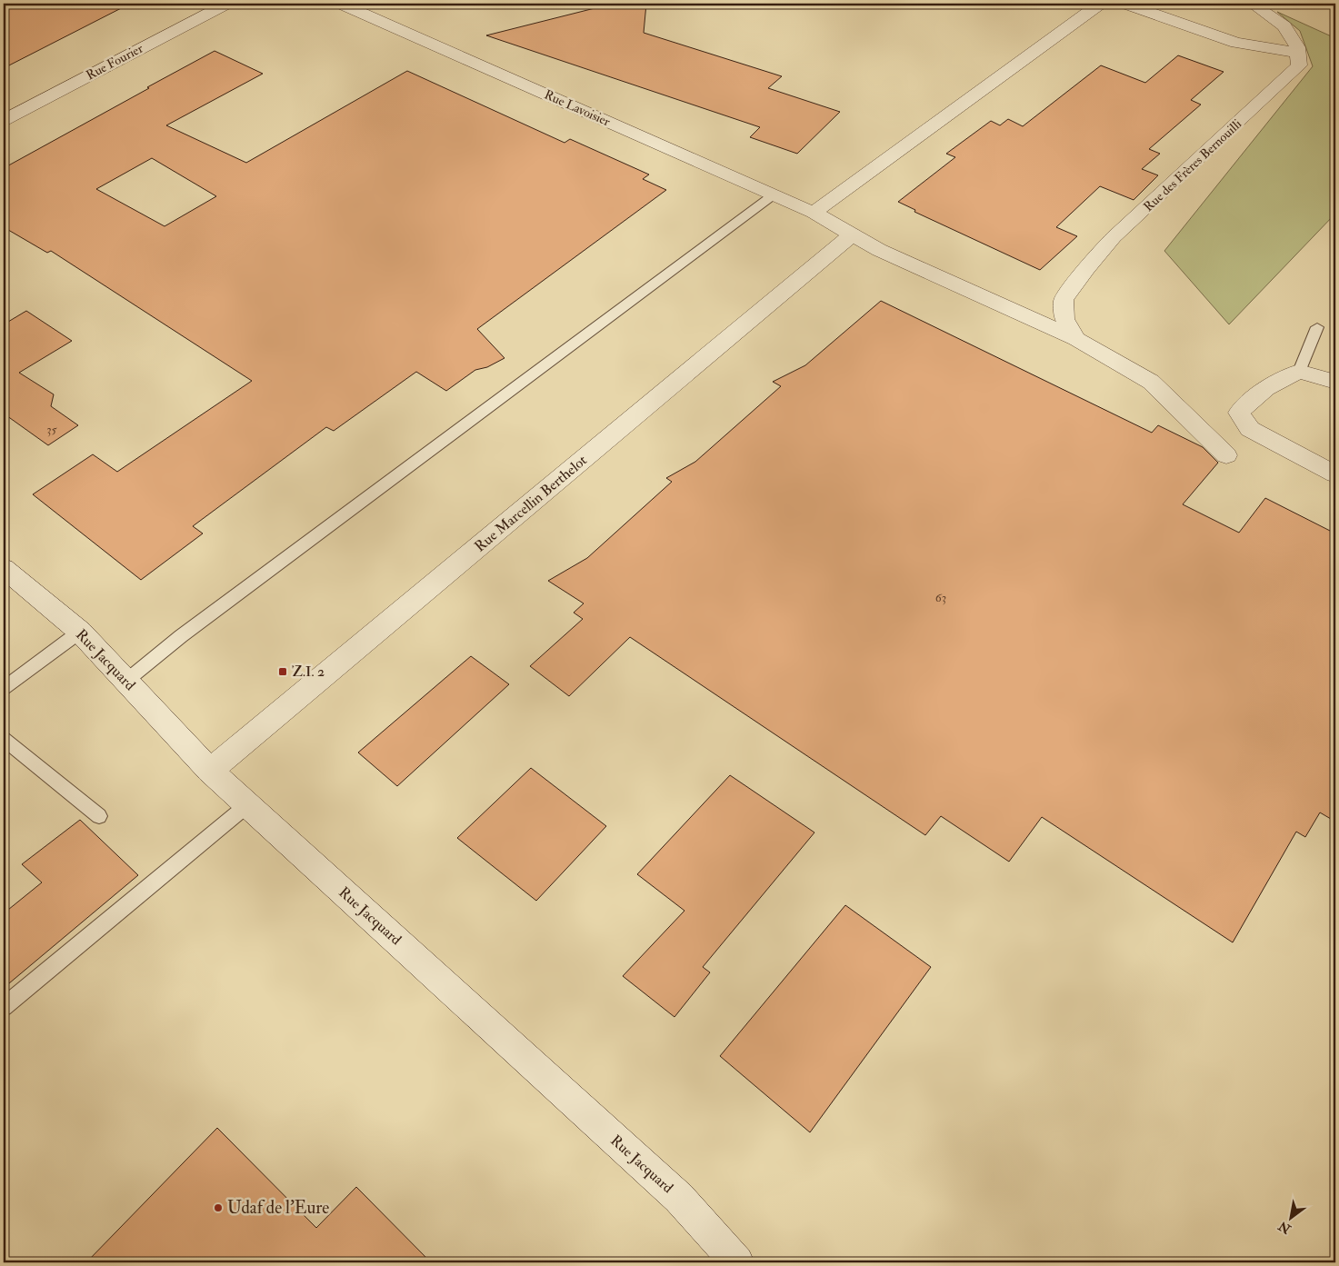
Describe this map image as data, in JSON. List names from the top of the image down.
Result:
{
  "streets": {
    "street": [
      "Rue Fourier",
      "Rue Lavoisier",
      "Rue des Frères Bernouilli",
      "Rue Marcellin Berthelot",
      "Rue Jacquard"
    ]
  },
  "crossings": [
    ["Rue Marcellin Berthelot", "Rue Jacquard"]
  ],
  "places": {
    "transit": ["Z.I. 2"],
    "other": ["Udaf de l'Eure"]
  },
  "house_numbers": ["35", "63"],
  "north": "bottom left"
}
